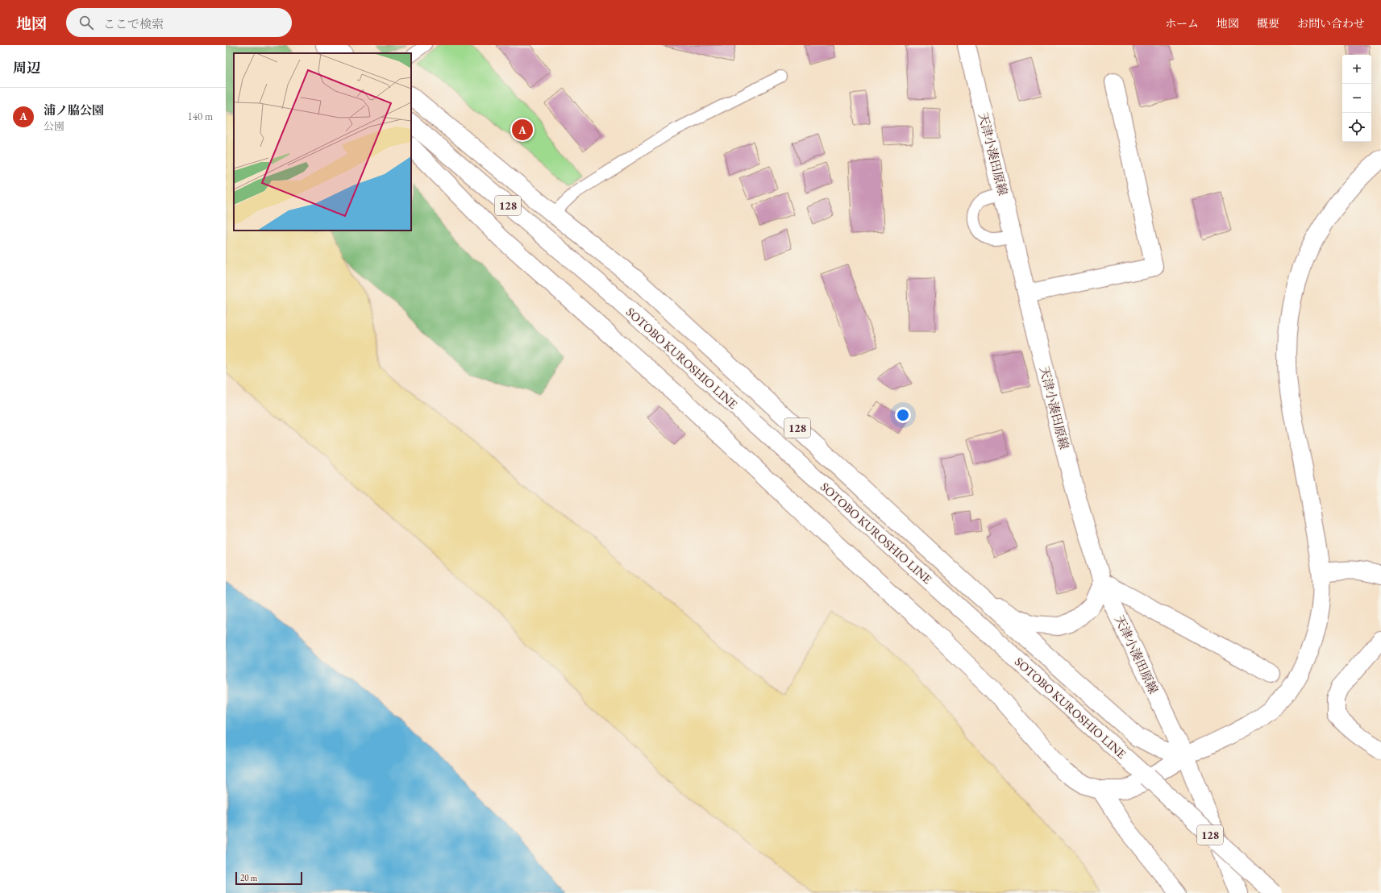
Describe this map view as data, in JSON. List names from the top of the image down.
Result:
{
  "streets": {
    "main road": ["天津小湊田原線", "128", "SOTOBO KUROSHIO LINE"]
  },
  "crossings": [
    ["天津小湊田原線", "128"]
  ],
  "scale_bar": "20 m",
  "page": {
    "header": "地図",
    "search": "ここで検索",
    "nav": [
      "ホーム",
      "地図",
      "概要",
      "お問い合わせ"
    ],
    "heading": "周辺",
    "map_buttons": ["+", "−"],
    "list": [
      {
        "mark": "A",
        "name": "浦ノ脇公園",
        "note": "公園",
        "value": "140 m"
      }
    ],
    "pins": "A",
    "scale": "20 m"
  }
}
